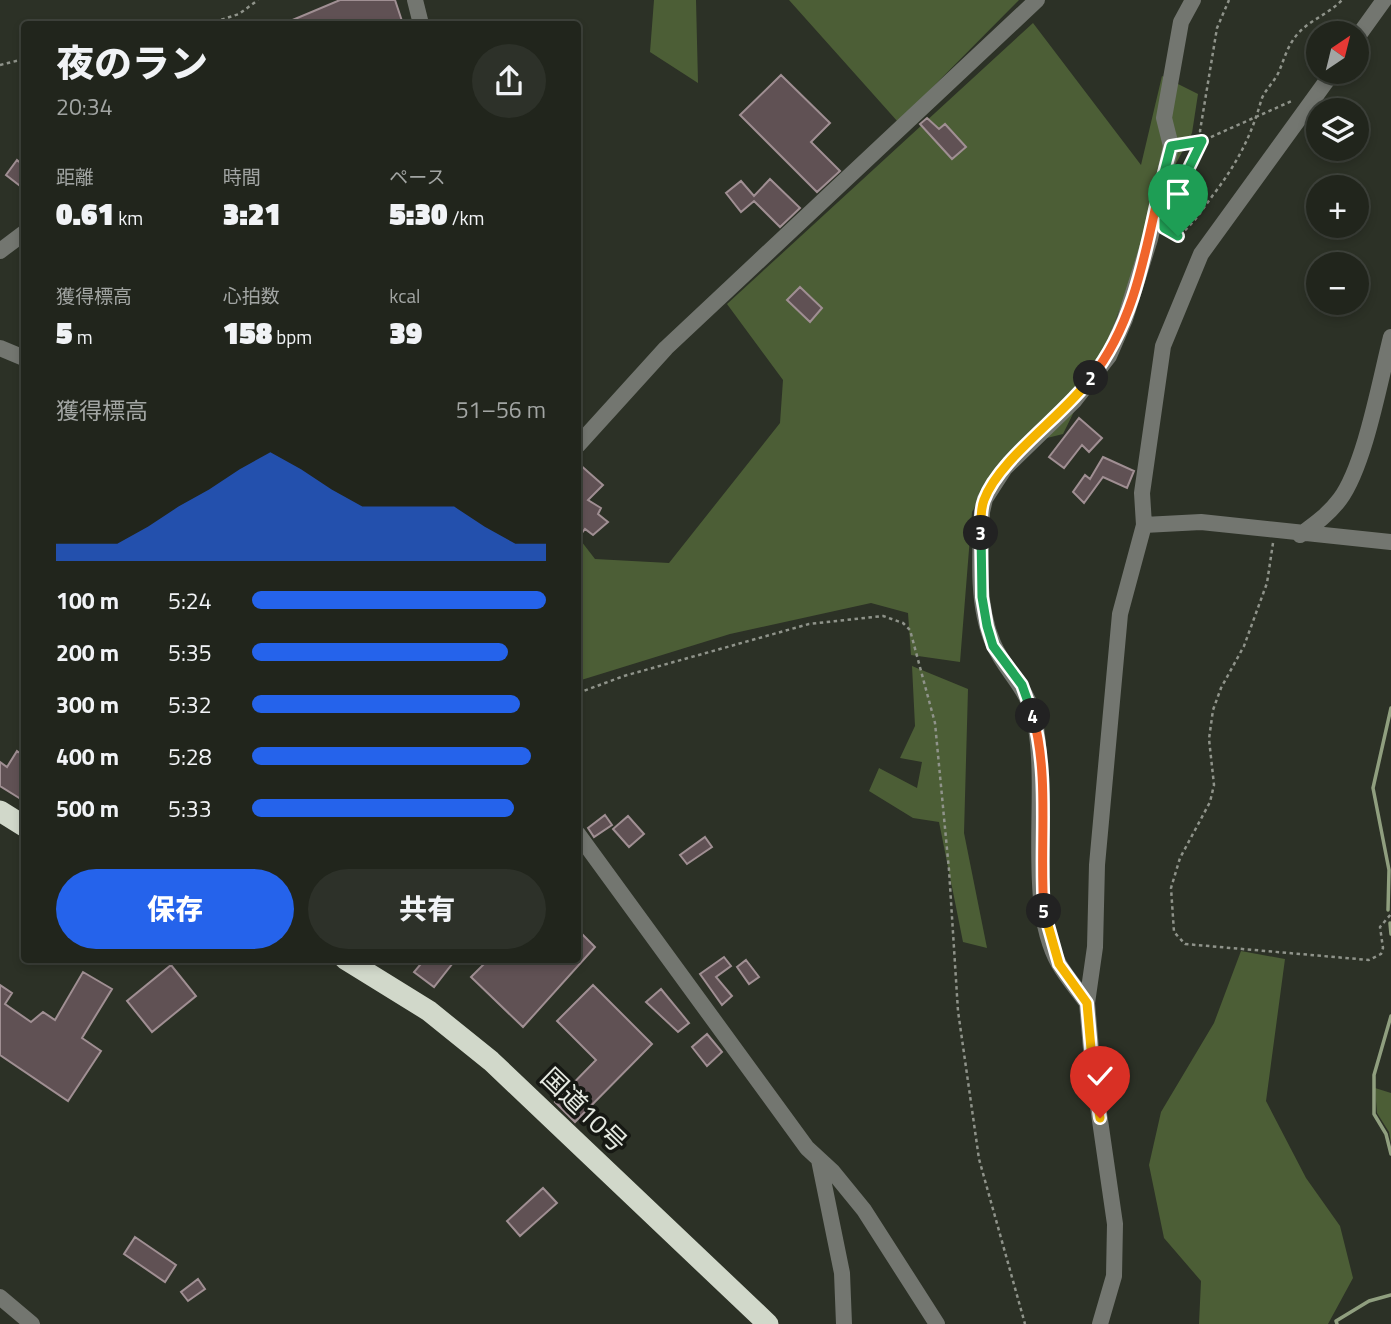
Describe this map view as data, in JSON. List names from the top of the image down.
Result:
{
  "streets": {
    "highway": ["国道10号"]
  },
  "north": "top right",
  "page": {
    "map_buttons": ["+", "−"],
    "heading": ["夜のラン", "20:34"],
    "stats": [
      ["距離", "0.61 km"],
      ["時間", "3:21"],
      ["ペース", "5:30 /km"],
      ["獲得標高", "5 m"],
      ["心拍数", "158 bpm"],
      ["kcal", "39"]
    ],
    "pins": [
      "2",
      "3",
      "4",
      "5"
    ],
    "chart": ["獲得標高", "51–56 m"],
    "list": [
      {
        "name": "100 m",
        "note": "5:24"
      },
      {
        "name": "200 m",
        "note": "5:35"
      },
      {
        "name": "300 m",
        "note": "5:32"
      },
      {
        "name": "400 m",
        "note": "5:28"
      },
      {
        "name": "500 m",
        "note": "5:33"
      }
    ],
    "buttons": ["保存", "共有"]
  }
}
